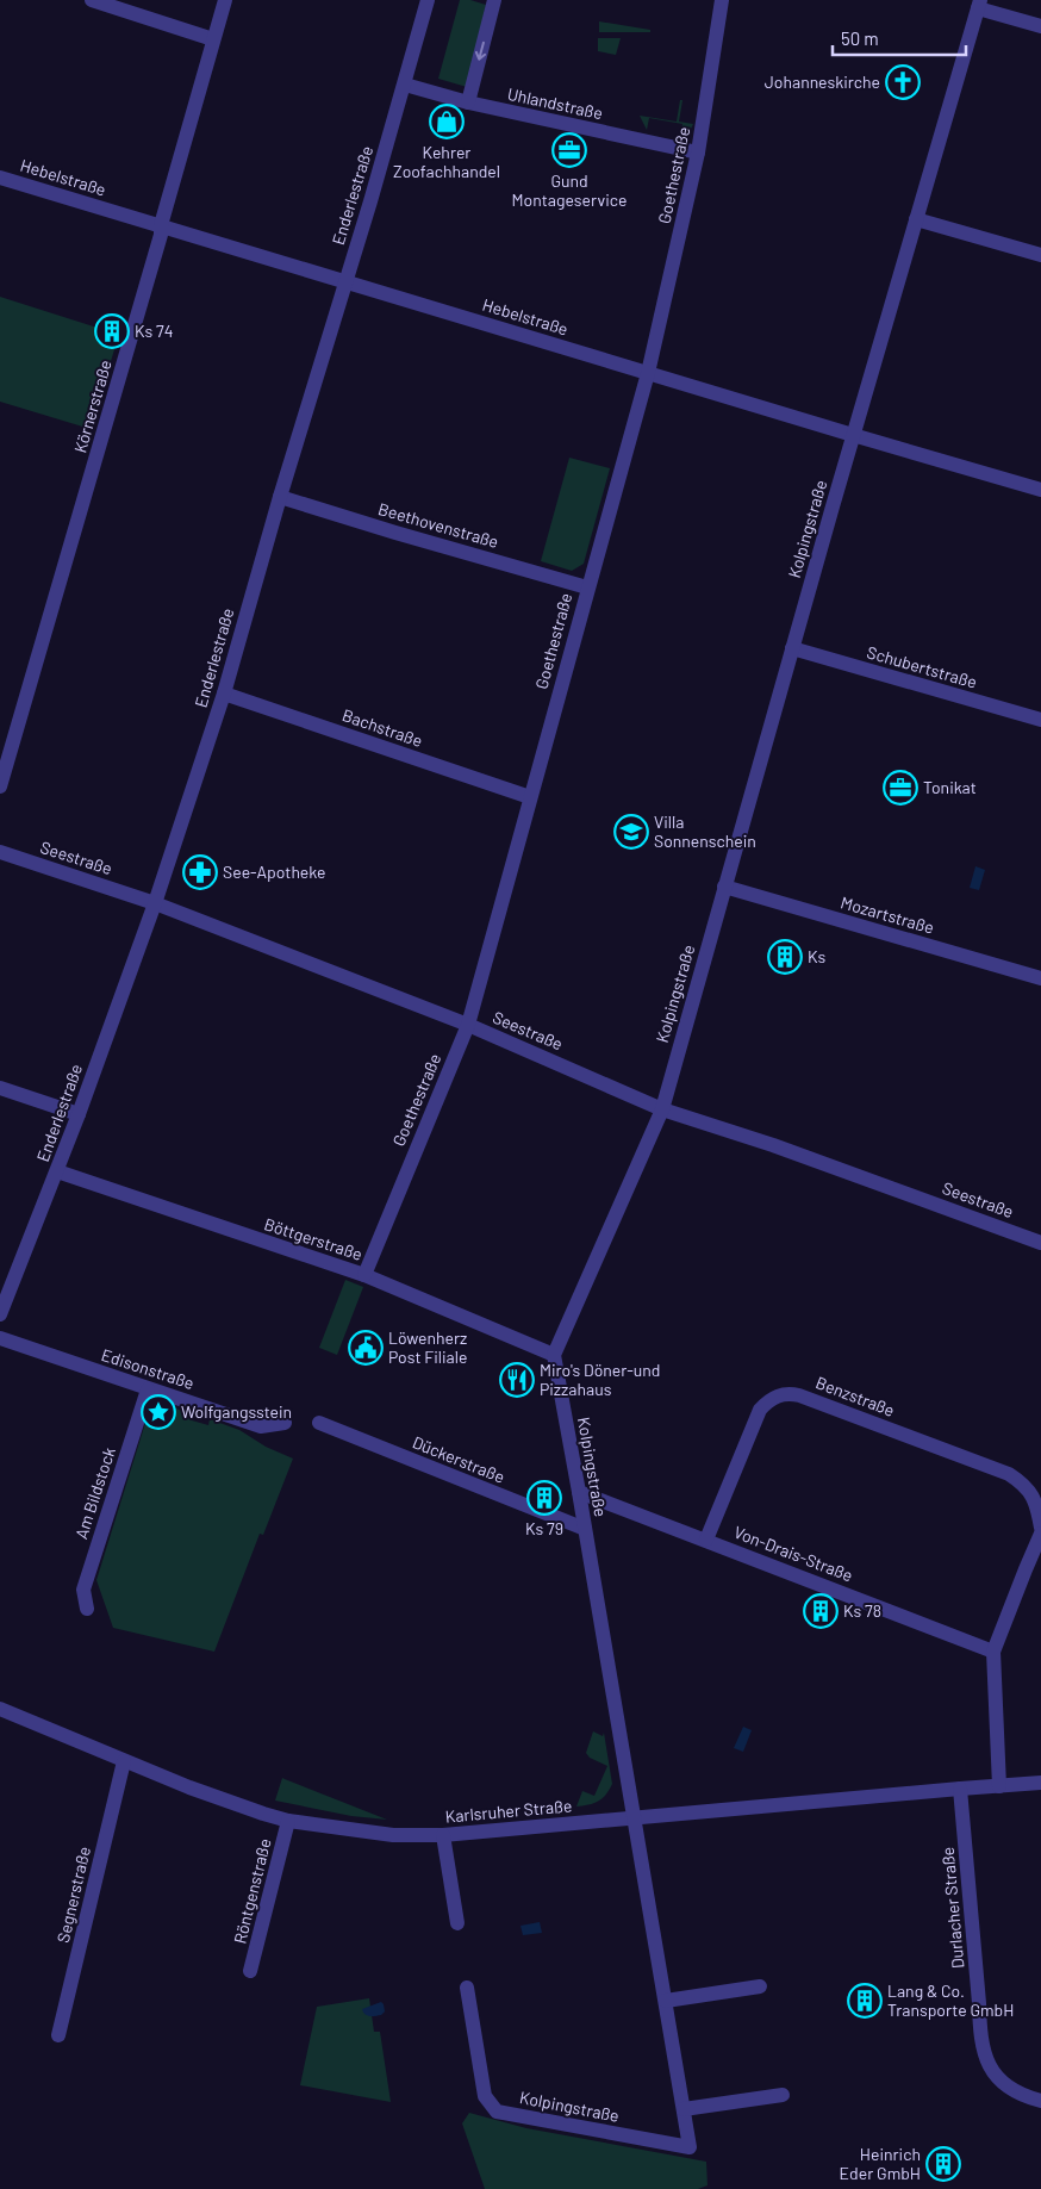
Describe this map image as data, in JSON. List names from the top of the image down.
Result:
{
  "streets": {
    "street": [
      "Uhlandstraße",
      "Goethestraße",
      "Hebelstraße",
      "Enderlestraße",
      "Körnerstraße",
      "Beethovenstraße",
      "Kolpingstraße",
      "Schubertstraße",
      "Bachstraße",
      "Seestraße",
      "Mozartstraße",
      "Böttgerstraße",
      "Edisonstraße",
      "Benzstraße",
      "Dückerstraße",
      "Am Bildstock",
      "Von-Drais-Straße",
      "Karlsruher Straße",
      "Röntgenstraße",
      "Segnerstraße",
      "Durlacher Straße"
    ]
  },
  "crossings": [
    ["Uhlandstraße", "Goethestraße"],
    ["Uhlandstraße", "Enderlestraße"],
    ["Goethestraße", "Hebelstraße"],
    ["Goethestraße", "Beethovenstraße"],
    ["Goethestraße", "Bachstraße"],
    ["Goethestraße", "Seestraße"],
    ["Goethestraße", "Böttgerstraße"],
    ["Hebelstraße", "Enderlestraße"],
    ["Hebelstraße", "Körnerstraße"],
    ["Hebelstraße", "Kolpingstraße"],
    ["Enderlestraße", "Beethovenstraße"],
    ["Enderlestraße", "Bachstraße"],
    ["Enderlestraße", "Seestraße"],
    ["Enderlestraße", "Böttgerstraße"],
    ["Kolpingstraße", "Schubertstraße"],
    ["Kolpingstraße", "Seestraße"],
    ["Kolpingstraße", "Mozartstraße"],
    ["Kolpingstraße", "Böttgerstraße"],
    ["Kolpingstraße", "Dückerstraße"],
    ["Kolpingstraße", "Von-Drais-Straße"],
    ["Kolpingstraße", "Karlsruher Straße"],
    ["Edisonstraße", "Am Bildstock"],
    ["Benzstraße", "Von-Drais-Straße"],
    ["Karlsruher Straße", "Röntgenstraße"],
    ["Karlsruher Straße", "Segnerstraße"],
    ["Karlsruher Straße", "Durlacher Straße"]
  ],
  "places": {
    "church": ["Johanneskirche"],
    "shop": ["Kehrer Zoofachhandel"],
    "office": ["Gund Montageservice", "Tonikat"],
    "building": [
      "Ks 74",
      "Ks",
      "Ks 79",
      "Ks 78",
      "Lang & Co. Transporte GmbH",
      "Heinrich Eder GmbH"
    ],
    "school or university": ["Villa Sonnenschein"],
    "pharmacy": ["See-Apotheke"],
    "public building": ["Löwenherz Post Filiale"],
    "restaurant": ["Miro's Döner-und Pizzahaus"],
    "place": ["Wolfgangsstein"]
  },
  "scale_bar": "50 m"
}
